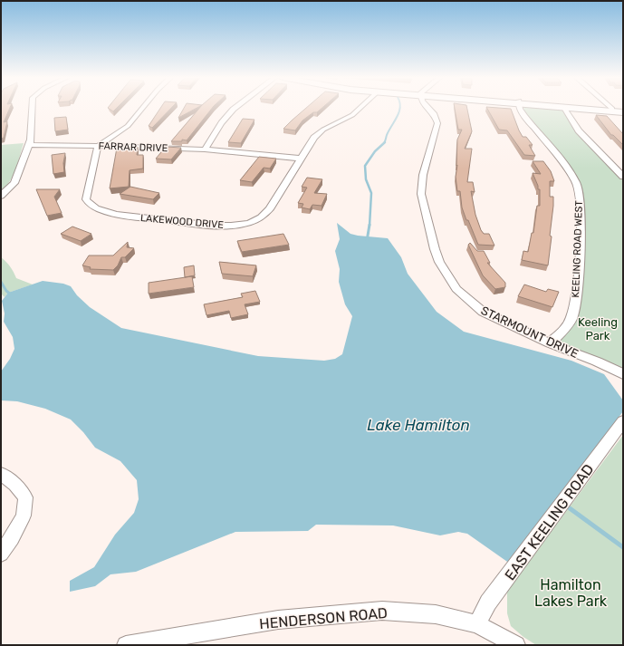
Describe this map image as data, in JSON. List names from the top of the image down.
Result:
{
  "streets": {
    "street": [
      "FARRAR DRIVE",
      "LAKEWOOD DRIVE",
      "KEELING ROAD WEST",
      "STARMOUNT DRIVE",
      "EAST KEELING ROAD",
      "HENDERSON ROAD"
    ]
  },
  "crossings": [
    ["FARRAR DRIVE", "LAKEWOOD DRIVE"],
    ["KEELING ROAD WEST", "STARMOUNT DRIVE"],
    ["EAST KEELING ROAD", "HENDERSON ROAD"]
  ],
  "water": ["Lake Hamilton"],
  "parks": ["Keeling Park", "Hamilton Lakes Park"]
}
